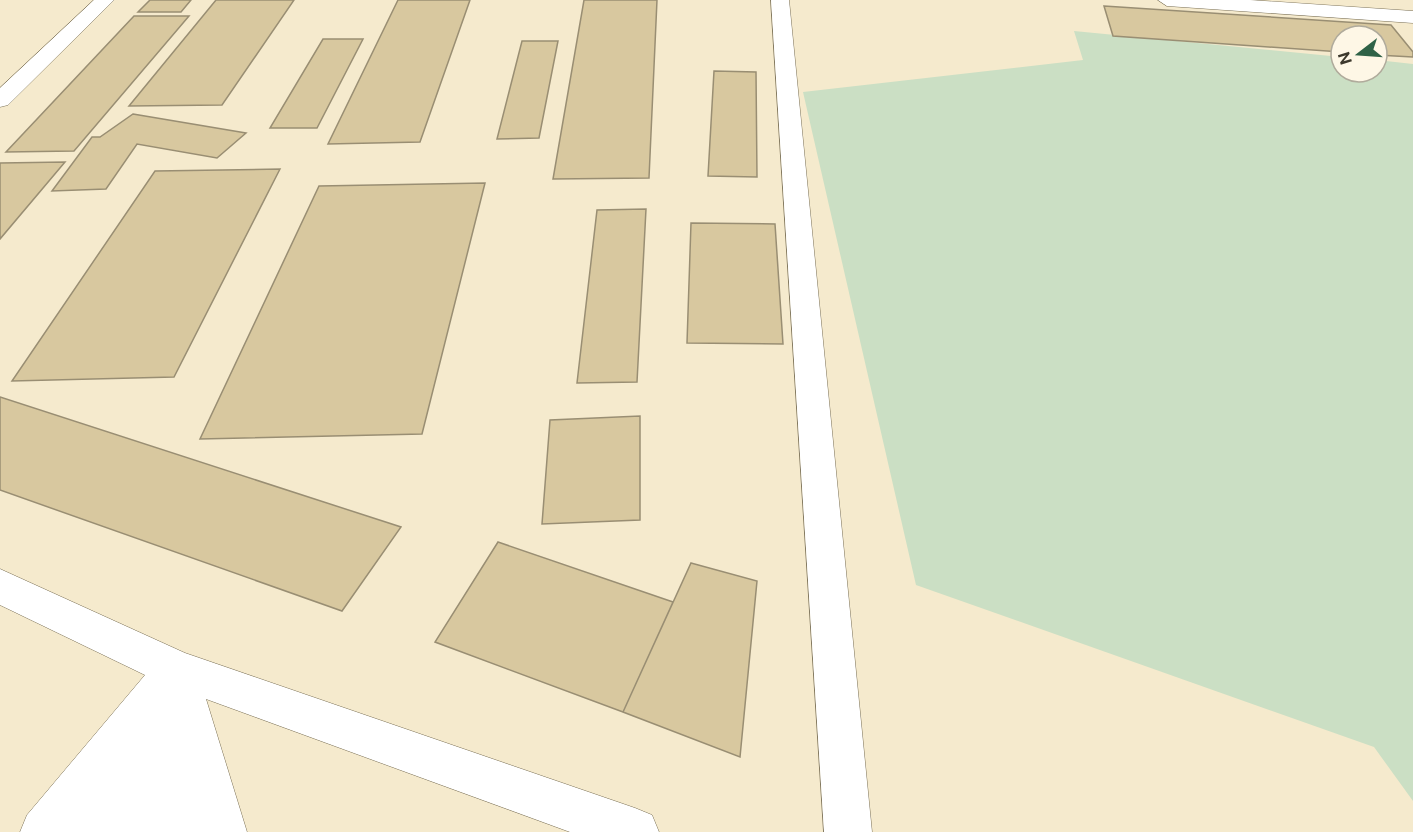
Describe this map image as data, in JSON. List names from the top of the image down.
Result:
{
  "north": "left"
}
